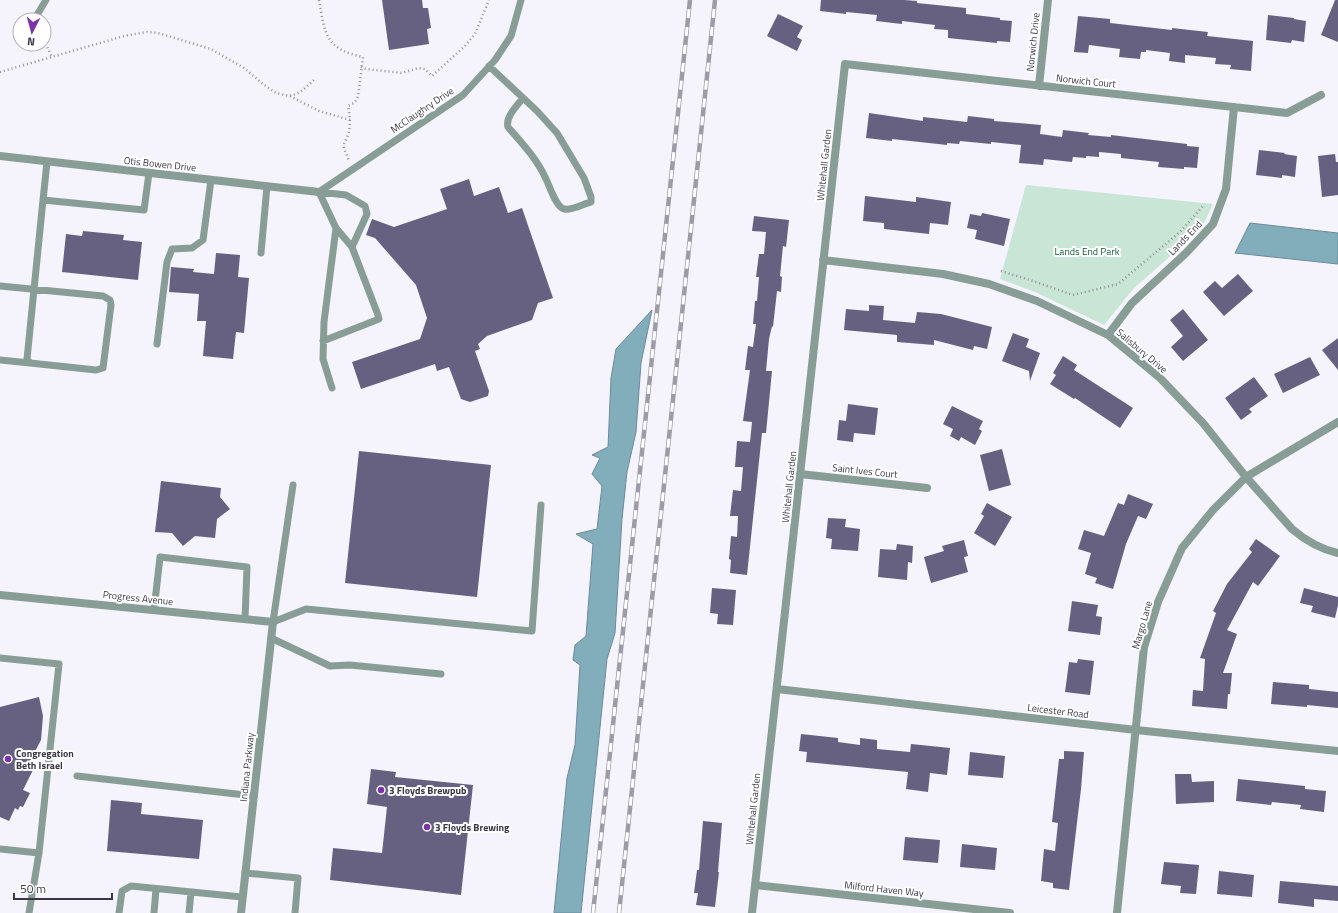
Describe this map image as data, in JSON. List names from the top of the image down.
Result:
{
  "streets": {
    "street": [
      "Norwich Drive",
      "Norwich Court",
      "Otis Bowen Drive",
      "Whitehall Garden",
      "Lands End",
      "Salisbury Drive",
      "Saint Ives Court",
      "Progress Avenue",
      "Margo Lane",
      "Leicester Road",
      "Indiana Parkway",
      "Milford Haven Way"
    ],
    "lane": ["McClaughry Drive"]
  },
  "crossings": [
    ["Norwich Drive", "Norwich Court"],
    ["Norwich Court", "Whitehall Garden"],
    ["Norwich Court", "Lands End"],
    ["McClaughry Drive", "Otis Bowen Drive"],
    ["Whitehall Garden", "Salisbury Drive"],
    ["Whitehall Garden", "Saint Ives Court"],
    ["Whitehall Garden", "Leicester Road"],
    ["Whitehall Garden", "Milford Haven Way"],
    ["Lands End", "Salisbury Drive"],
    ["Salisbury Drive", "Margo Lane"],
    ["Progress Avenue", "Indiana Parkway"],
    ["Margo Lane", "Leicester Road"]
  ],
  "parks": ["Lands End Park"],
  "places": ["Congregation Beth Israel", "3 Floyds Brewpub", "3 Floyds Brewing"],
  "scale_bar": "50 m",
  "north": "bottom"
}
